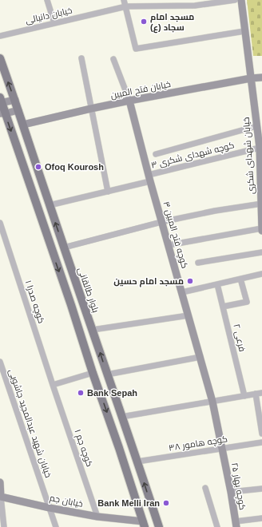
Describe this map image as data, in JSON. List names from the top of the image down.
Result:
{
  "streets": {
    "main road": ["بلوار طالقانی"],
    "street": [
      "خیابان دانیالی",
      "خیابان فتح المبین",
      "کوچه شهدای شکری ۳",
      "خیابان شهدای شکری",
      "کوچه فتح المبین ۳",
      "کوچه صدرا ۱",
      "فرعی ۲",
      "خیابان شهید عبدالمجید جاشویی",
      "کوچه هامور ۳۸",
      "کوچه جم ۱",
      "کوچه بهار ۲۵",
      "خیابان جم"
    ]
  },
  "crossings": [
    ["خیابان فتح المبین", "خیابان شهدای شکری"],
    ["خیابان فتح المبین", "کوچه فتح المبین ۳"],
    ["خیابان فتح المبین", "بلوار طالقانی"],
    ["کوچه شهدای شکری ۳", "خیابان شهدای شکری"],
    ["کوچه شهدای شکری ۳", "کوچه فتح المبین ۳"],
    ["کوچه شهدای شکری ۳", "بلوار طالقانی"],
    ["کوچه فتح المبین ۳", "کوچه هامور ۳۸"],
    ["کوچه فتح المبین ۳", "کوچه بهار ۲۵"],
    ["بلوار طالقانی", "کوچه هامور ۳۸"],
    ["کوچه صدرا ۱", "کوچه جم ۱"],
    ["خیابان شهید عبدالمجید جاشویی", "خیابان جم"],
    ["کوچه هامور ۳۸", "کوچه بهار ۲۵"],
    ["کوچه جم ۱", "خیابان جم"]
  ],
  "places": [
    "مسجد امام سجاد (ع)",
    "Ofoq Kourosh",
    "مسجد امام حسین",
    "Bank Sepah",
    "Bank Melli Iran"
  ]
}
